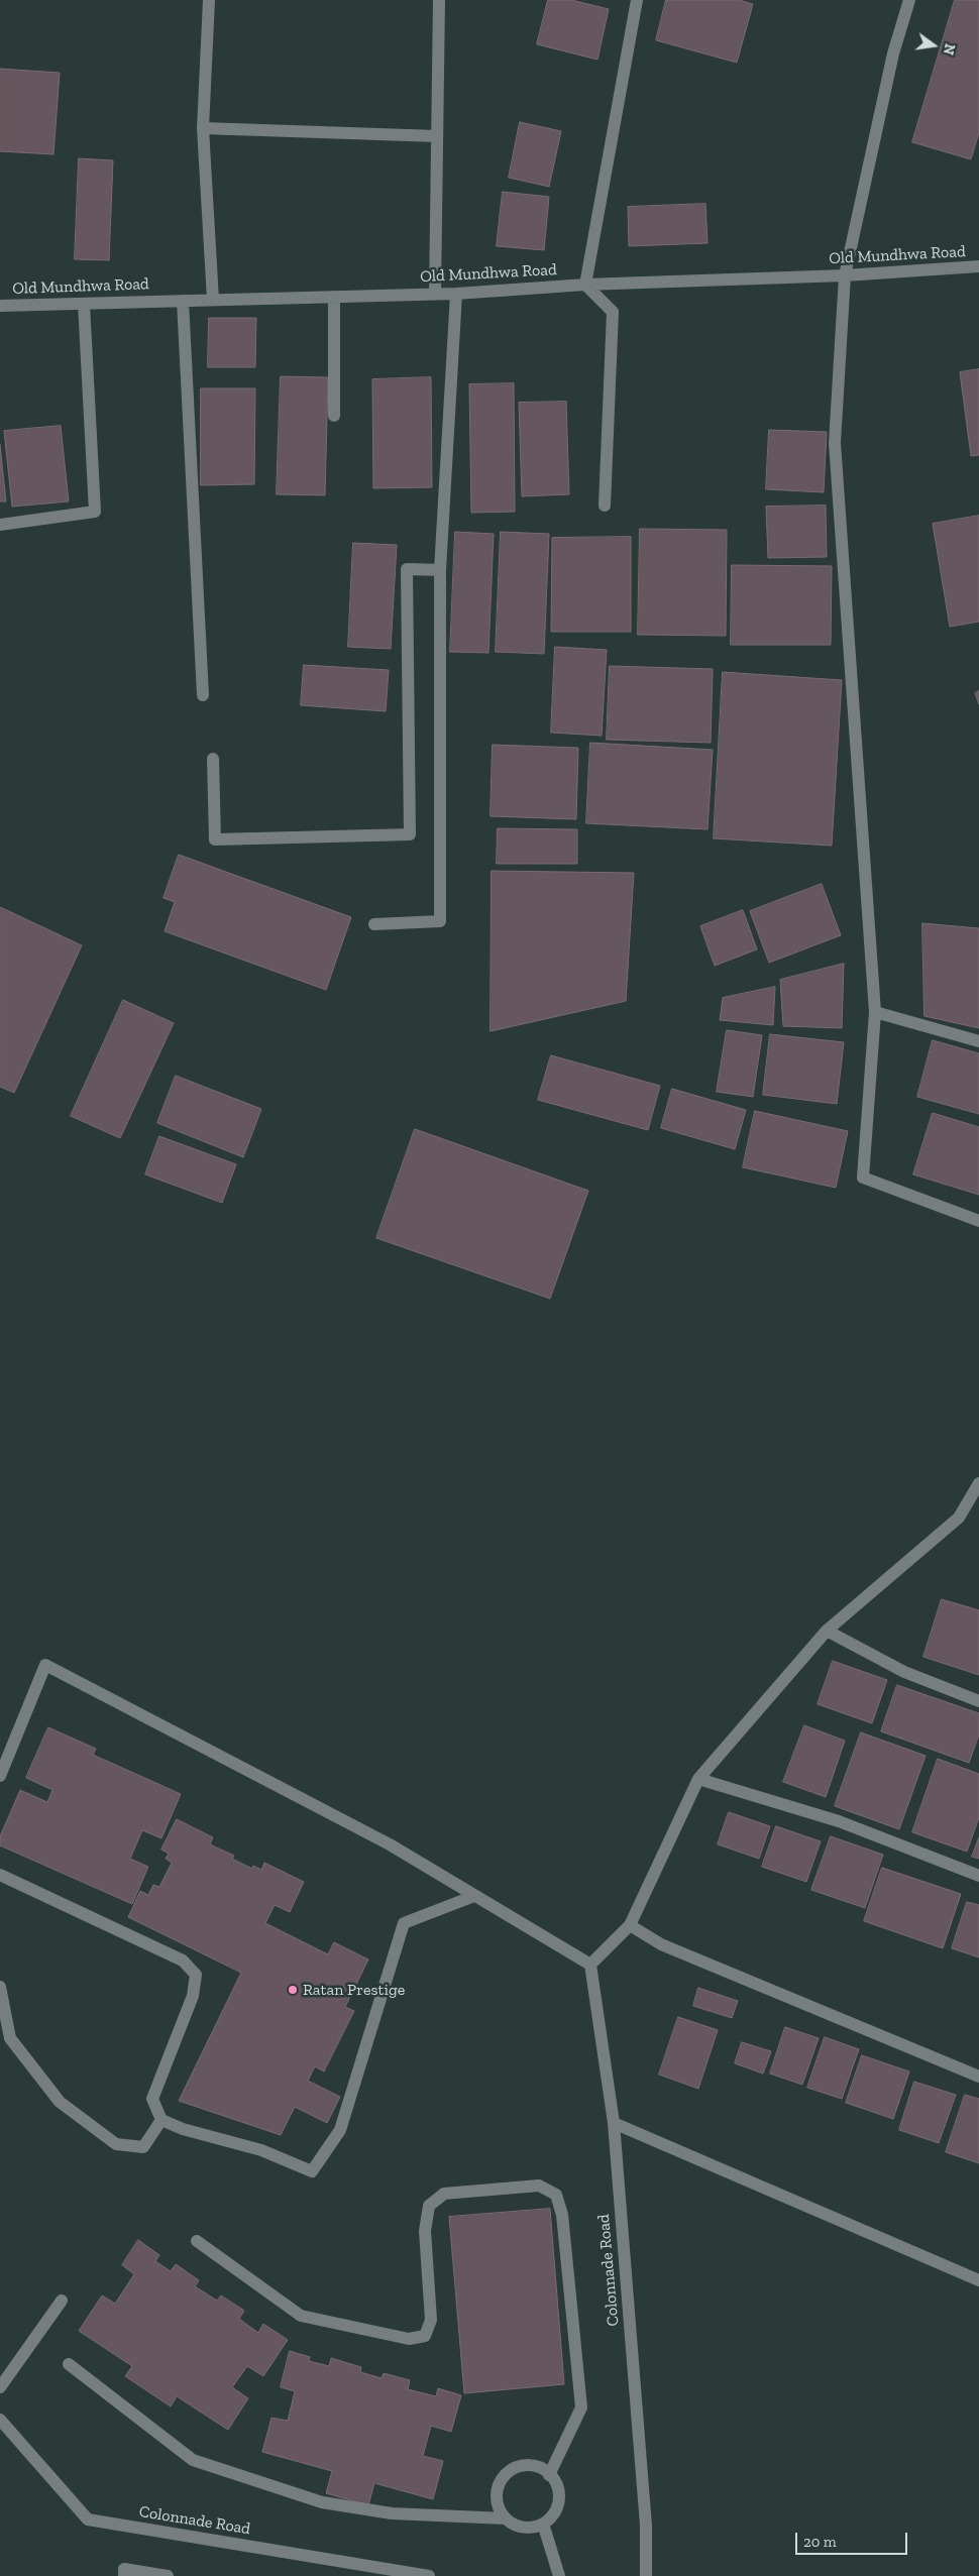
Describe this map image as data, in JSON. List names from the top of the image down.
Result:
{
  "streets": {
    "street": ["Old Mundhwa Road", "Colonnade Road"]
  },
  "places": ["Ratan Prestige"],
  "scale_bar": "20 m",
  "north": "right"
}
